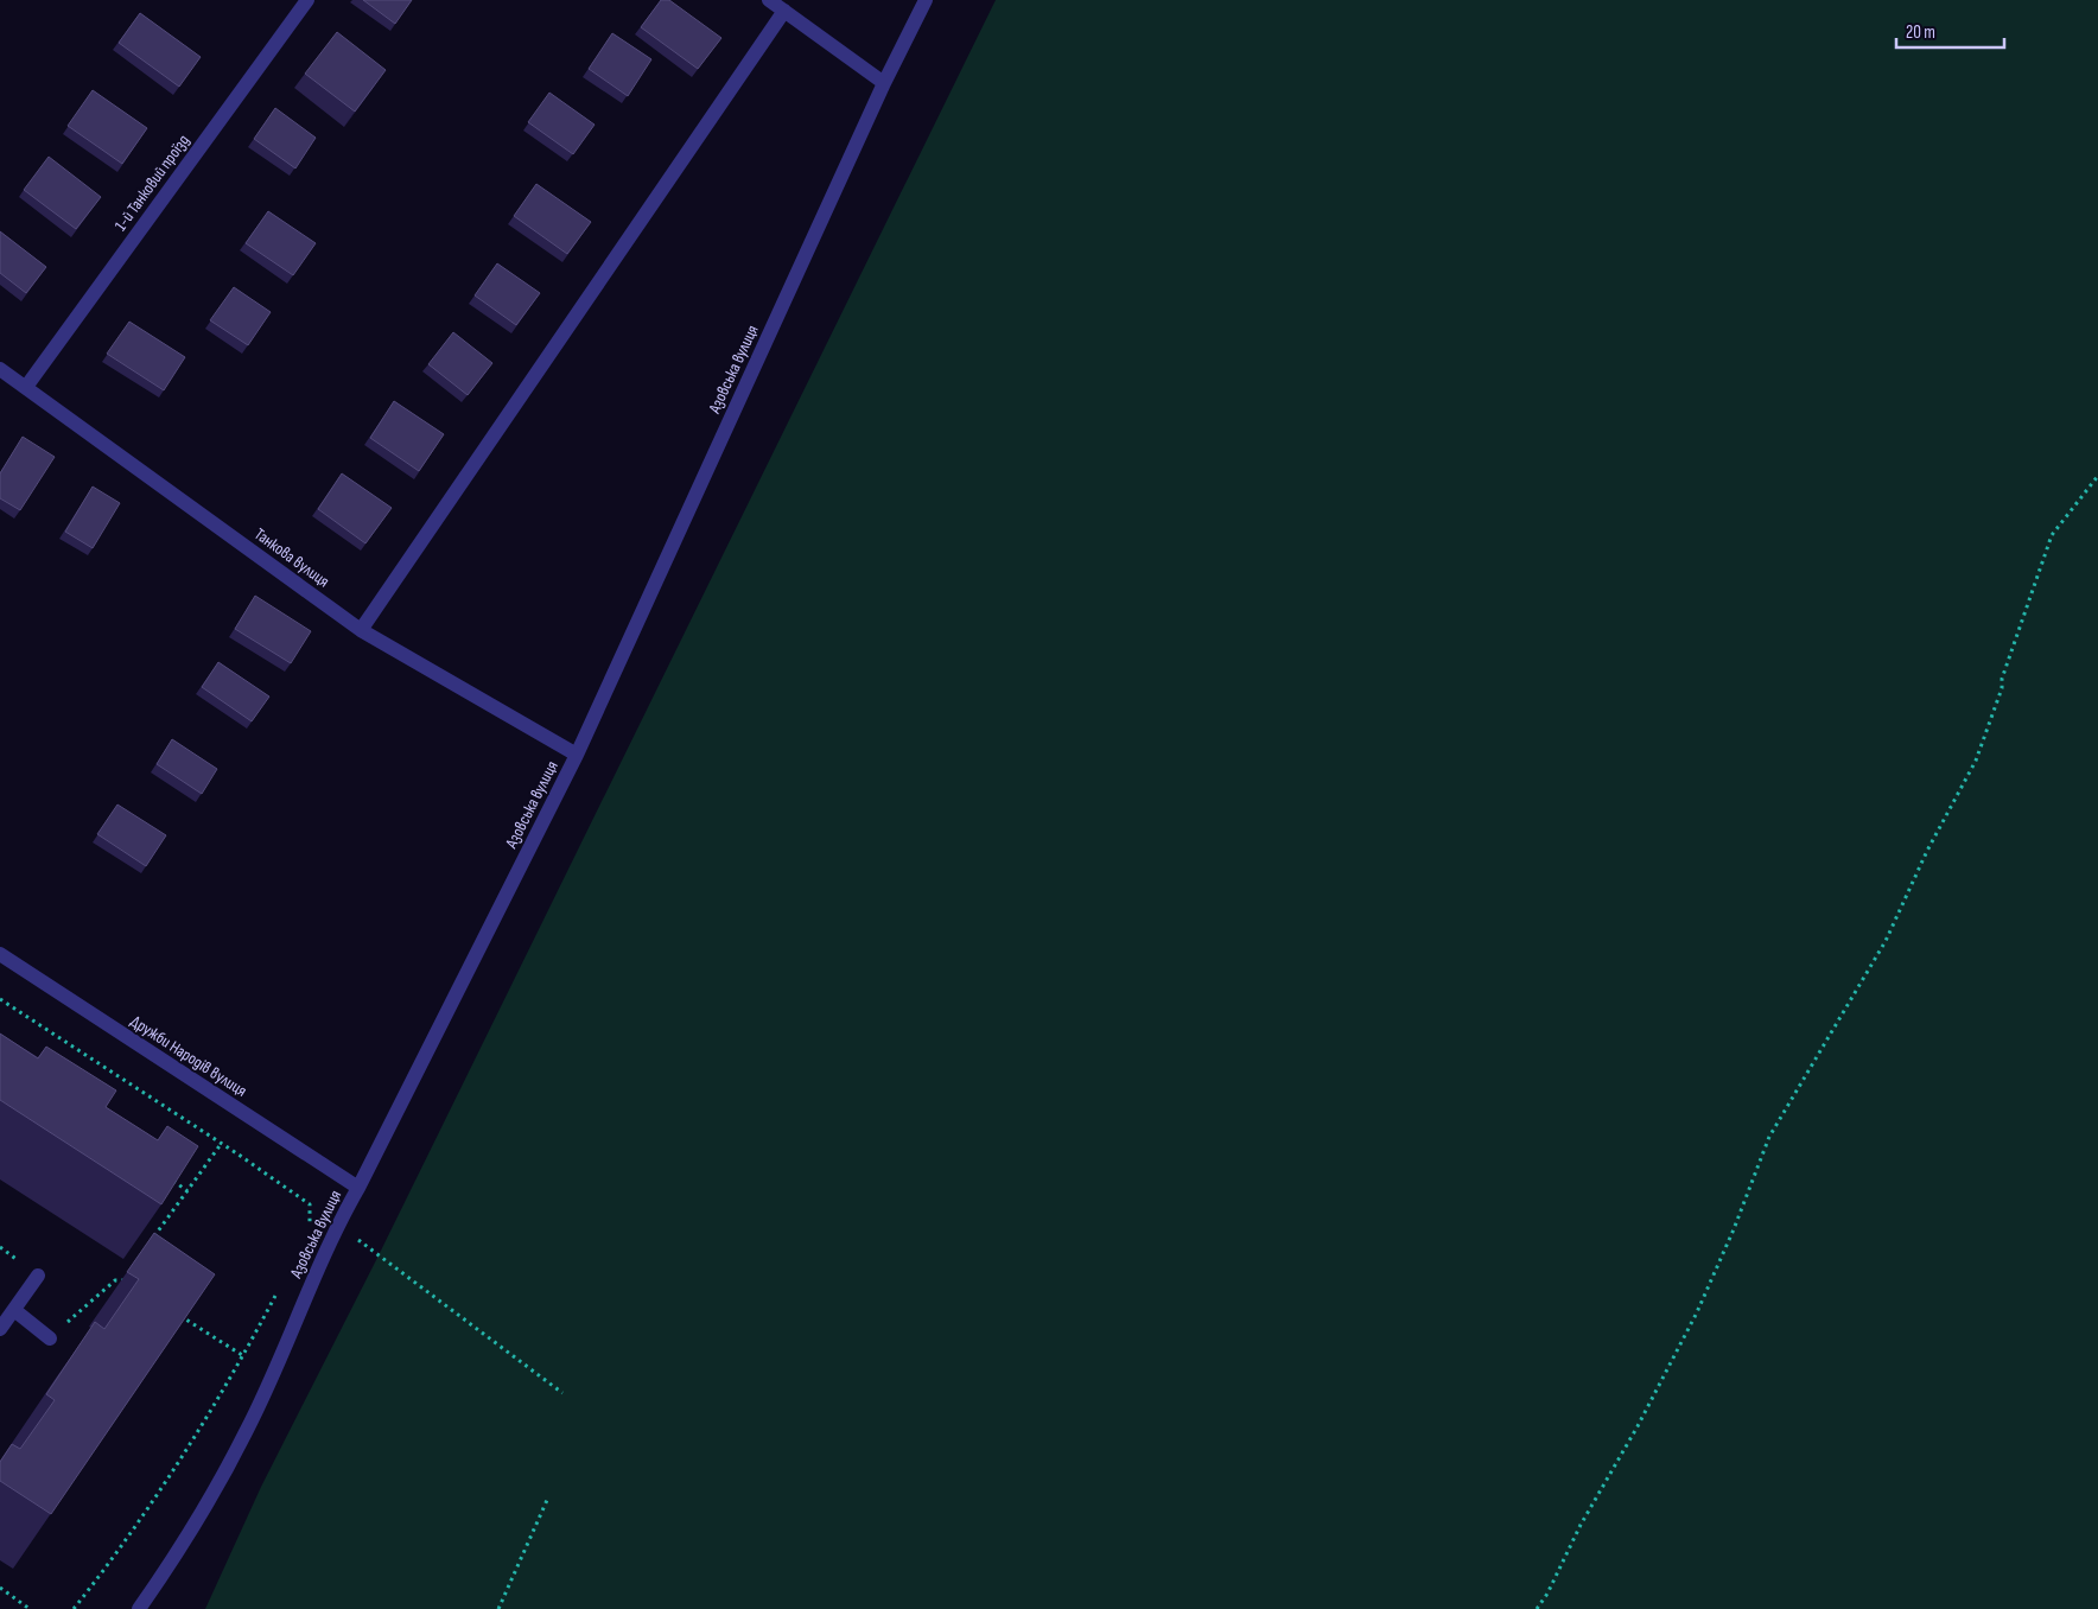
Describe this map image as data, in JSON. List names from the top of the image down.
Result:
{
  "streets": {
    "street": [
      "1-й Танковий проїзд",
      "Азовська вулиця",
      "Танкова вулиця",
      "Дружби Народів вулиця"
    ]
  },
  "crossings": [
    ["1-й Танковий проїзд", "Танкова вулиця"],
    ["Азовська вулиця", "Танкова вулиця"],
    ["Азовська вулиця", "Дружби Народів вулиця"]
  ],
  "scale_bar": "20 m"
}
